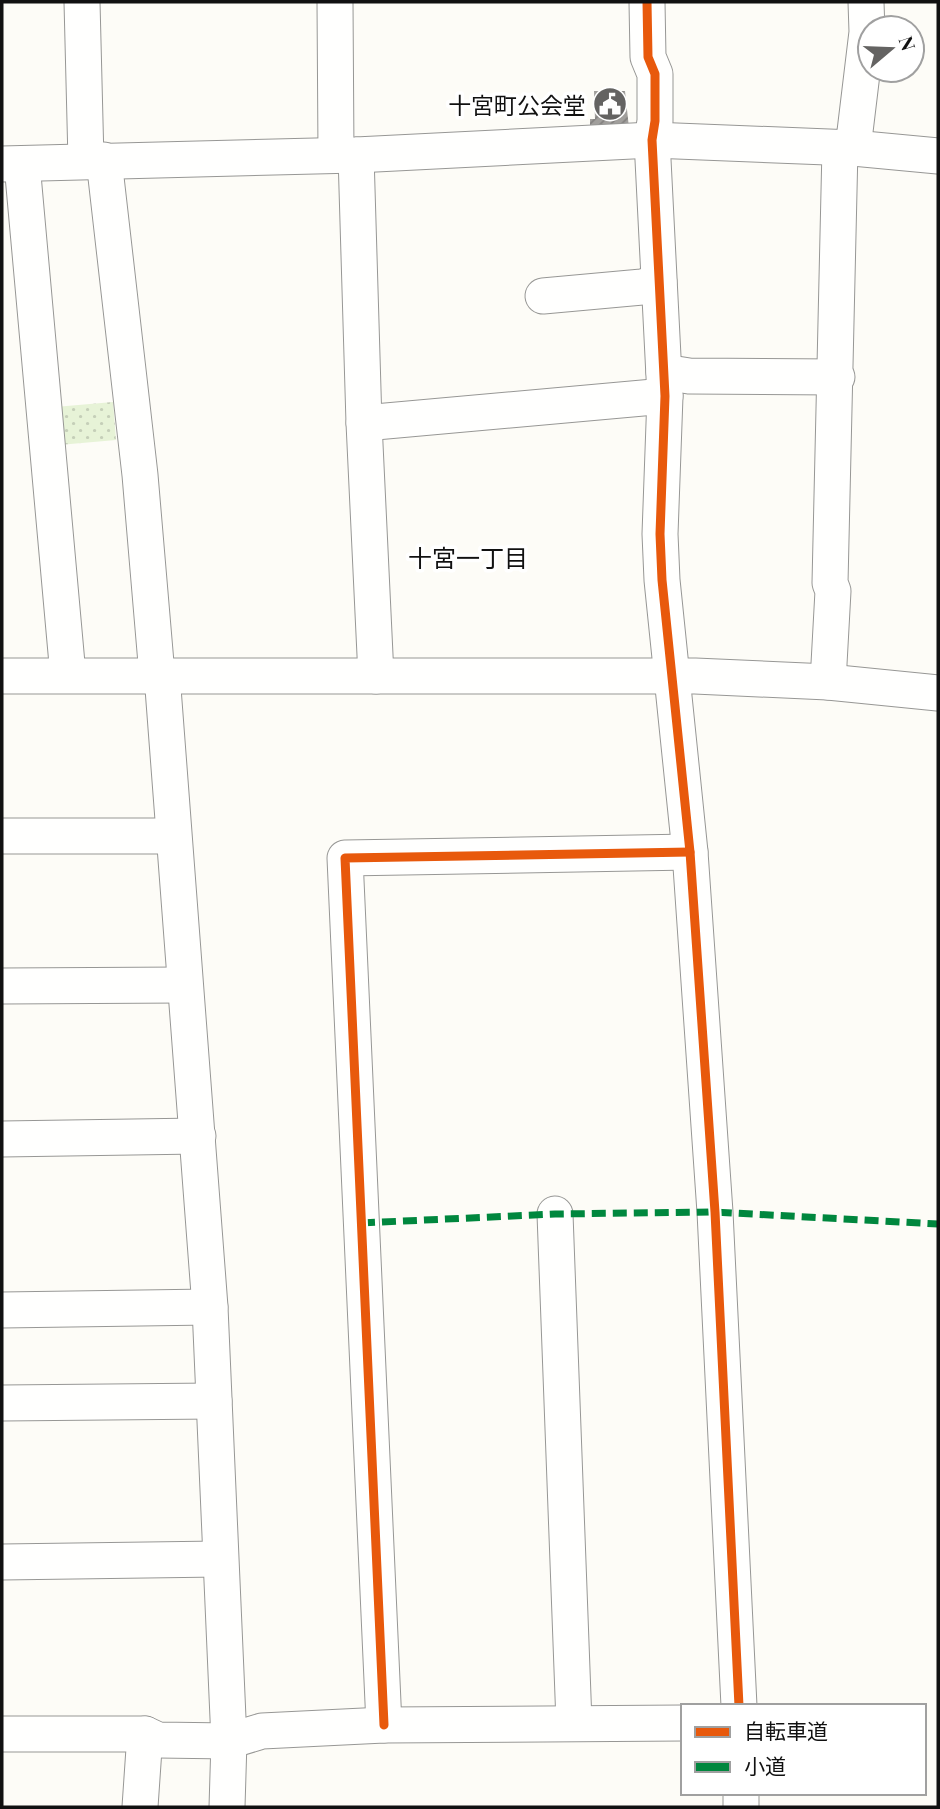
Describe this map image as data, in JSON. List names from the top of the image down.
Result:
{
  "districts": ["十宮一丁目"],
  "places": {
    "public building": ["十宮町公会堂"]
  },
  "legend": ["自転車道", "小道"],
  "north": "right"
}
